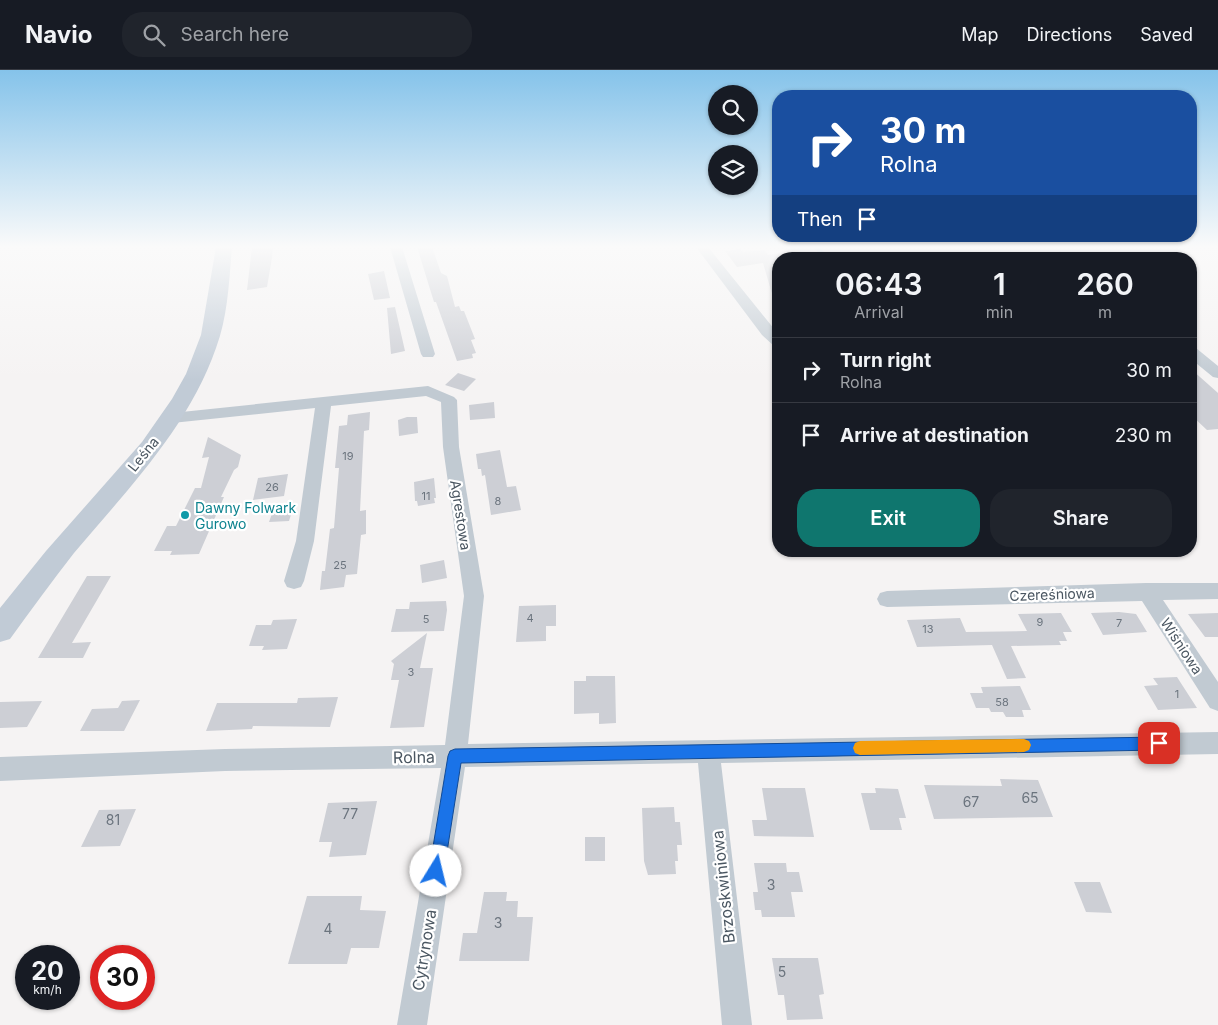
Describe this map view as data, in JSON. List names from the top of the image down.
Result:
{
  "streets": {
    "street": [
      "Leśna",
      "Agrestowa",
      "Czereśniowa",
      "Wiśniowa",
      "Rolna",
      "Brzoskwiniowa",
      "Cytrynowa"
    ]
  },
  "crossings": [
    ["Leśna", "Agrestowa"],
    ["Agrestowa", "Rolna"],
    ["Agrestowa", "Cytrynowa"],
    ["Czereśniowa", "Wiśniowa"],
    ["Rolna", "Brzoskwiniowa"],
    ["Rolna", "Cytrynowa"]
  ],
  "places": ["Dawny Folwark Gurowo"],
  "house_numbers": [
    "19",
    "26",
    "11",
    "8",
    "25",
    "4",
    "5",
    "9",
    "7",
    "13",
    "3",
    "1",
    "58",
    "65",
    "67",
    "77",
    "81",
    "3",
    "3",
    "4",
    "5"
  ],
  "page": {
    "header": "Navio",
    "search": "Search here",
    "nav": ["Map", "Directions", "Saved"],
    "turn": ["30 m", "Rolna"],
    "then": "Then",
    "eta": [
      "06:43",
      "Arrival",
      "1",
      "min",
      "260",
      "m"
    ],
    "list": [
      {
        "name": "Turn right",
        "note": "Rolna",
        "value": "30 m"
      },
      {
        "name": "Arrive at destination",
        "value": "230 m"
      }
    ],
    "buttons": ["Exit", "Share"],
    "speed": "20 km/h",
    "limit": "30"
  }
}
